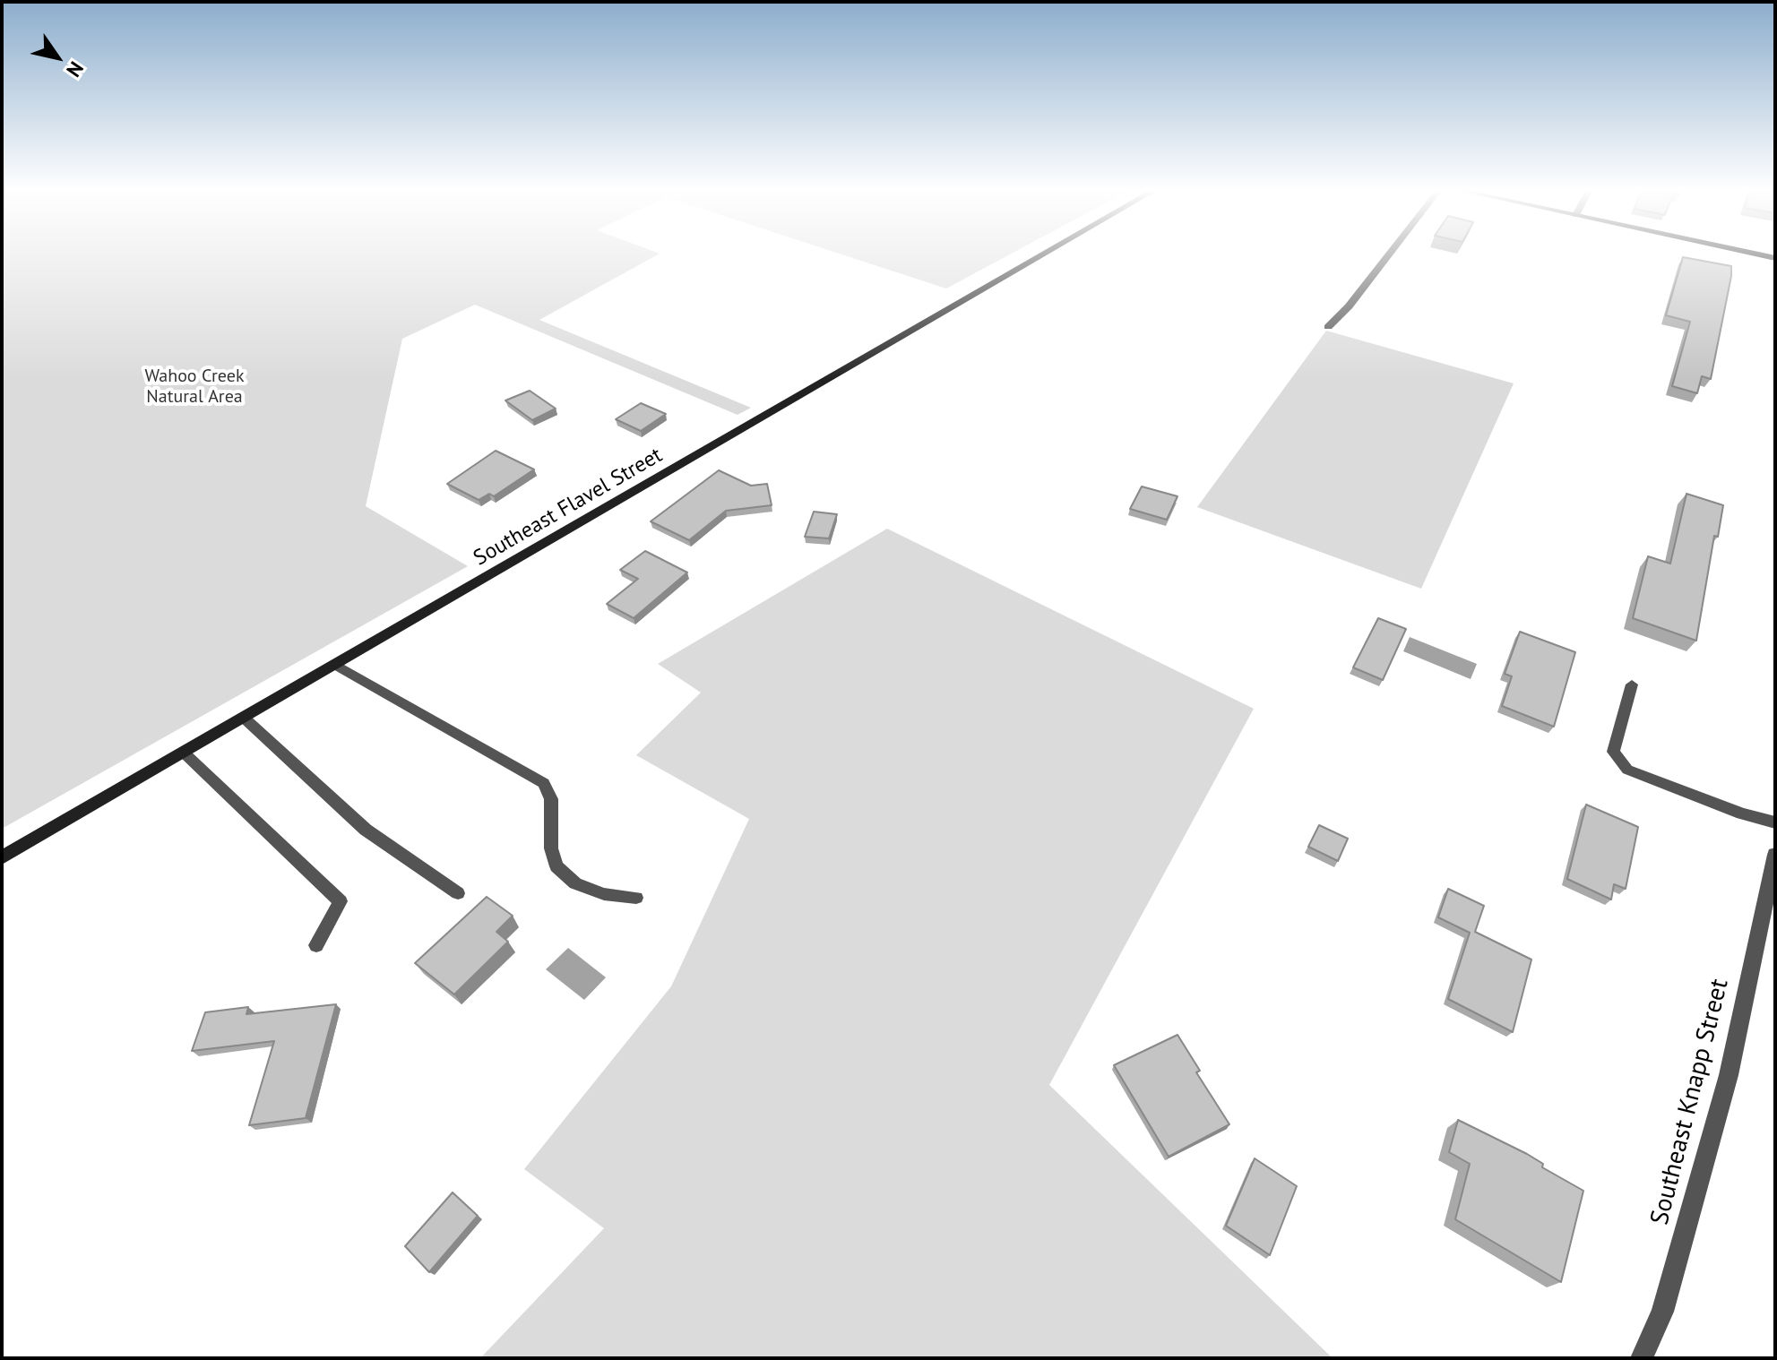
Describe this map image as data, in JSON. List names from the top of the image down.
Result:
{
  "streets": {
    "street": ["Southeast Flavel Street", "Southeast Knapp Street"]
  },
  "parks": ["Wahoo Creek Natural Area"],
  "north": "bottom right"
}
